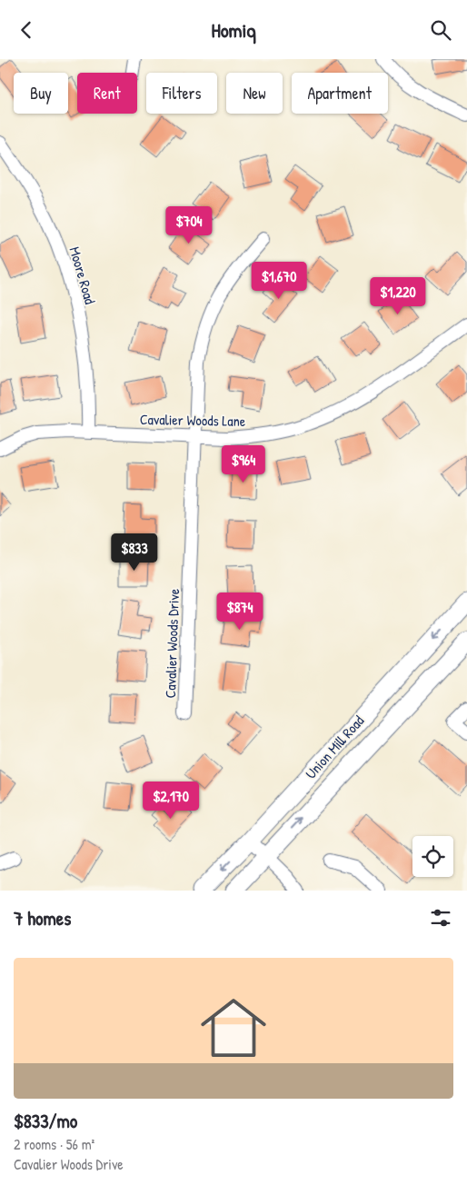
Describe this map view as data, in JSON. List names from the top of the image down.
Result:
{
  "streets": {
    "street": [
      "Moore Road",
      "Cavalier Woods Lane",
      "Cavalier Woods Drive",
      "Union Mill Road"
    ]
  },
  "crossings": [
    ["Moore Road", "Cavalier Woods Lane"],
    ["Cavalier Woods Lane", "Cavalier Woods Drive"]
  ],
  "page": {
    "header": "Homiq",
    "chip": [
      "Buy",
      "Rent",
      "Filters",
      "New",
      "Apartment"
    ],
    "price": [
      "$704",
      "$1,670",
      "$1,220",
      "$964",
      "$833",
      "$874",
      "$2,170"
    ],
    "heading": "7 homes",
    "list": [
      {
        "name": "$833/mo",
        "note": "2 rooms · 56 m² · Cavalier Woods Drive"
      }
    ]
  }
}
